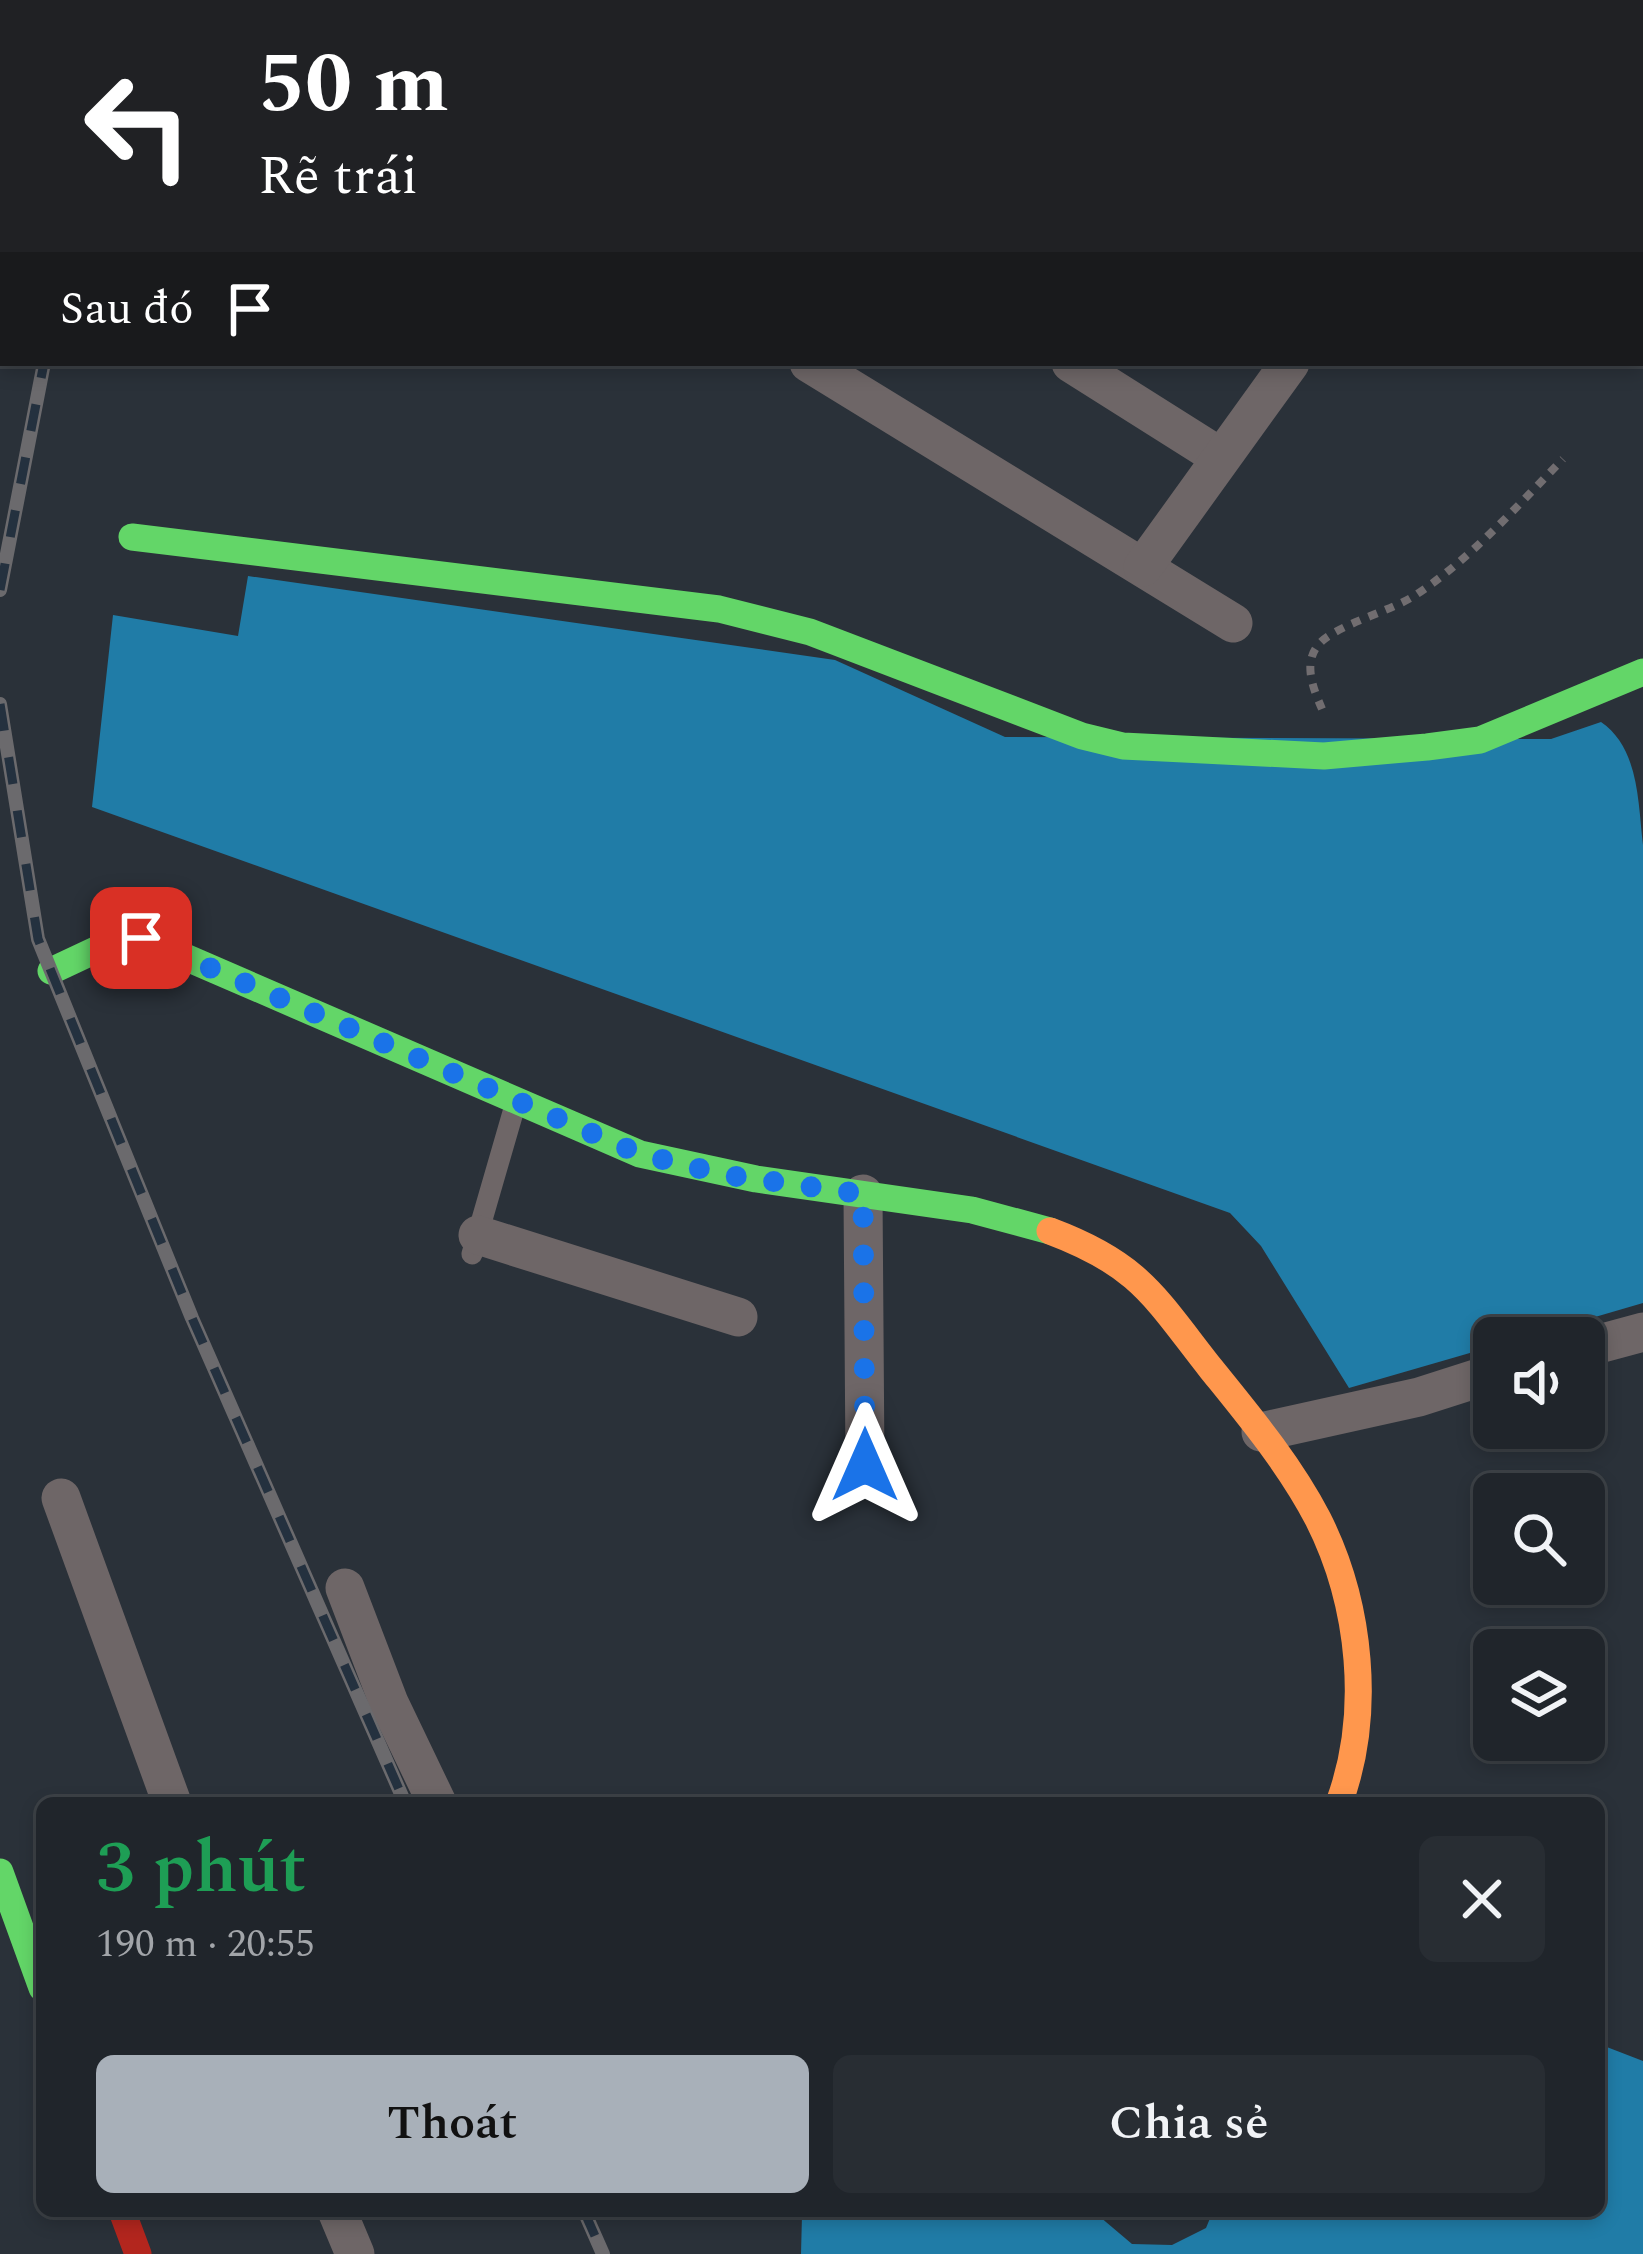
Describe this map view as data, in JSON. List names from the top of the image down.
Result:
{
  "page": {
    "turn": ["50 m", "Rẽ trái"],
    "then": "Sau đó",
    "heading": ["3 phút", "190 m · 20:55"],
    "buttons": ["Thoát", "Chia sẻ"]
  }
}
